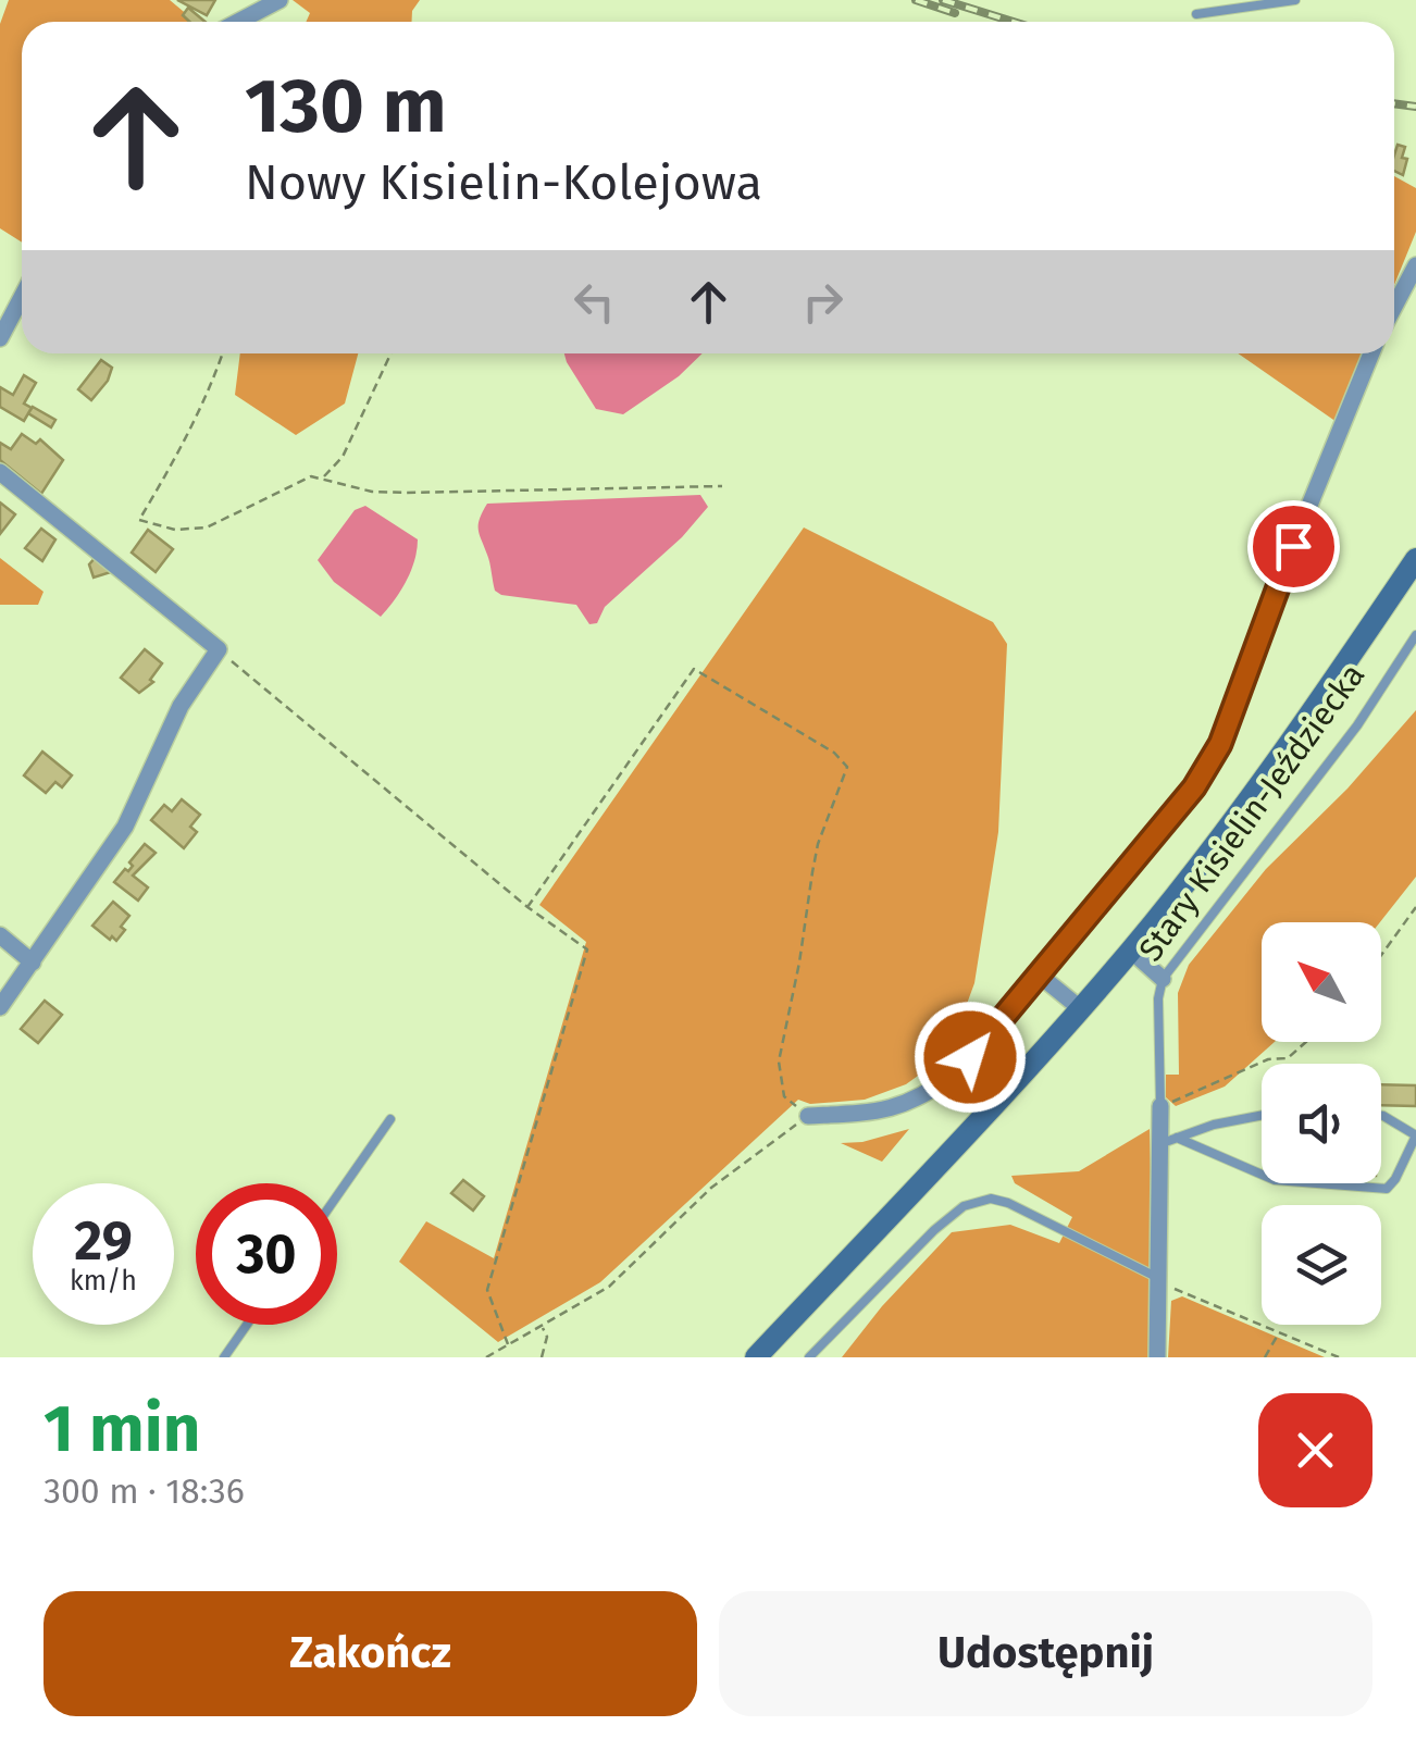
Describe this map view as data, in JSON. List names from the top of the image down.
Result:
{
  "streets": {
    "street": ["Stary Kisielin-Jeździecka"]
  },
  "north": "top left",
  "page": {
    "turn": ["130 m", "Nowy Kisielin-Kolejowa"],
    "speed": "29 km/h",
    "limit": "30",
    "heading": ["1 min", "300 m · 18:36"],
    "buttons": ["Zakończ", "Udostępnij"]
  }
}
